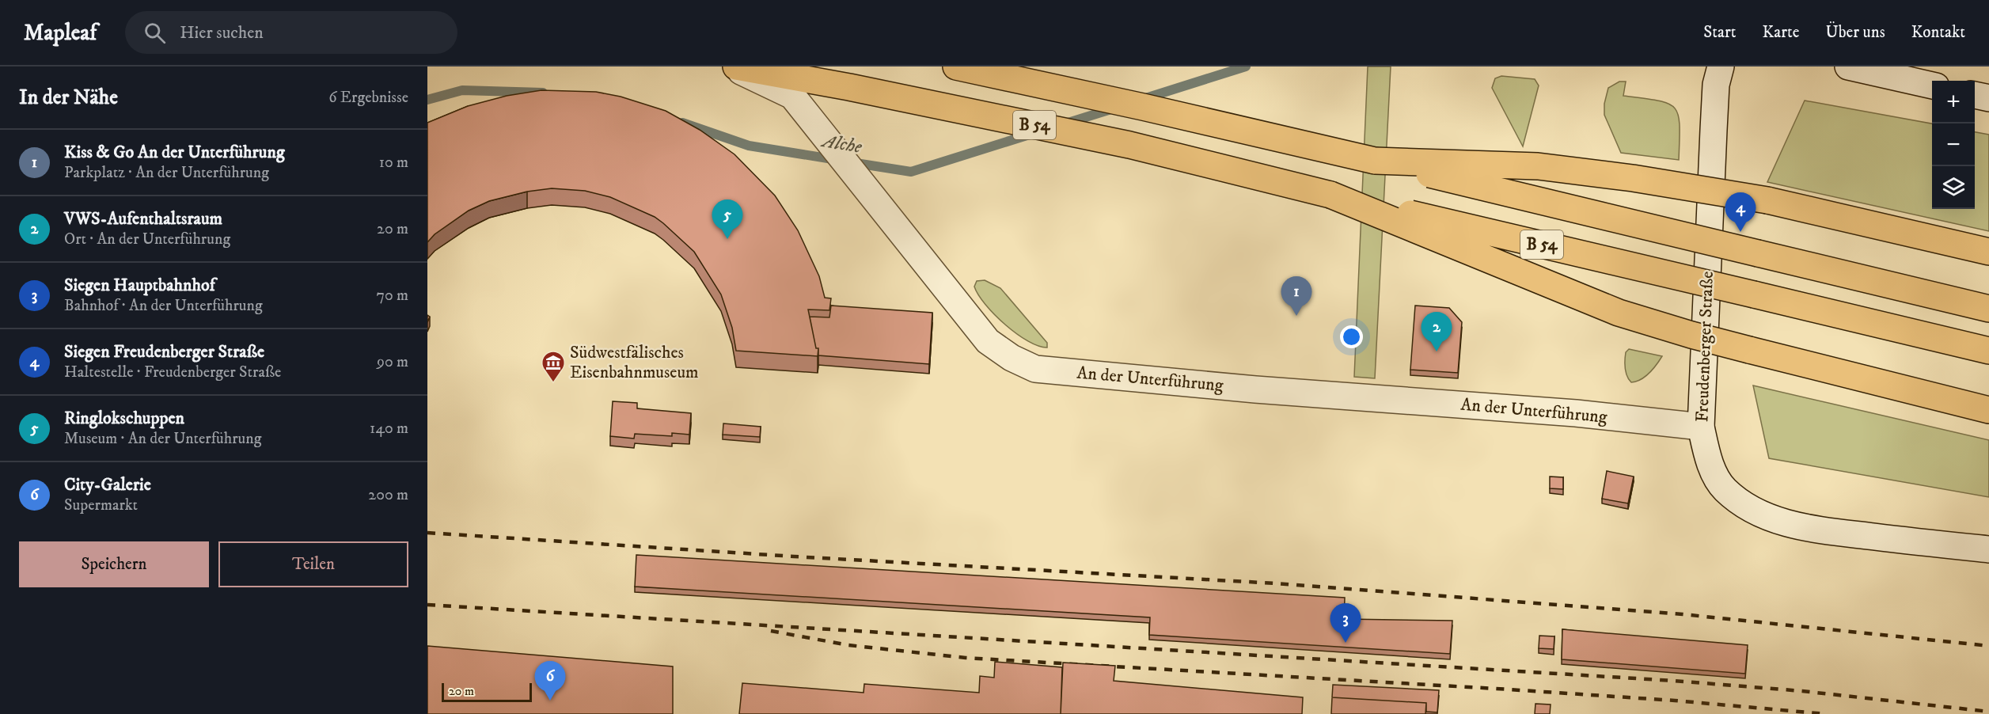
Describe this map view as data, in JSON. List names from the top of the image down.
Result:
{
  "streets": {
    "highway": ["B 54"],
    "street": ["Freudenberger Straße", "An der Unterführung"]
  },
  "crossings": [
    ["Freudenberger Straße", "An der Unterführung"]
  ],
  "water": ["Alche"],
  "places": {
    "museum": ["Südwestfälisches Eisenbahnmuseum"]
  },
  "scale_bar": "20 m",
  "page": {
    "header": "Mapleaf",
    "search": "Hier suchen",
    "nav": [
      "Start",
      "Karte",
      "Über uns",
      "Kontakt"
    ],
    "heading": ["In der Nähe", "6 Ergebnisse"],
    "map_buttons": ["+", "−"],
    "list": [
      {
        "mark": "1",
        "name": "Kiss & Go An der Unterführung",
        "note": "Parkplatz · An der Unterführung",
        "value": "10 m"
      },
      {
        "mark": "2",
        "name": "VWS-Aufenthaltsraum",
        "note": "Ort · An der Unterführung",
        "value": "20 m"
      },
      {
        "mark": "3",
        "name": "Siegen Hauptbahnhof",
        "note": "Bahnhof · An der Unterführung",
        "value": "70 m"
      },
      {
        "mark": "4",
        "name": "Siegen Freudenberger Straße",
        "note": "Haltestelle · Freudenberger Straße",
        "value": "90 m"
      },
      {
        "mark": "5",
        "name": "Ringlokschuppen",
        "note": "Museum · An der Unterführung",
        "value": "140 m"
      },
      {
        "mark": "6",
        "name": "City-Galerie",
        "note": "Supermarkt",
        "value": "200 m"
      }
    ],
    "pins": [
      "4",
      "5",
      "1",
      "2",
      "3",
      "6"
    ],
    "buttons": ["Speichern", "Teilen"],
    "scale": "20 m"
  }
}
